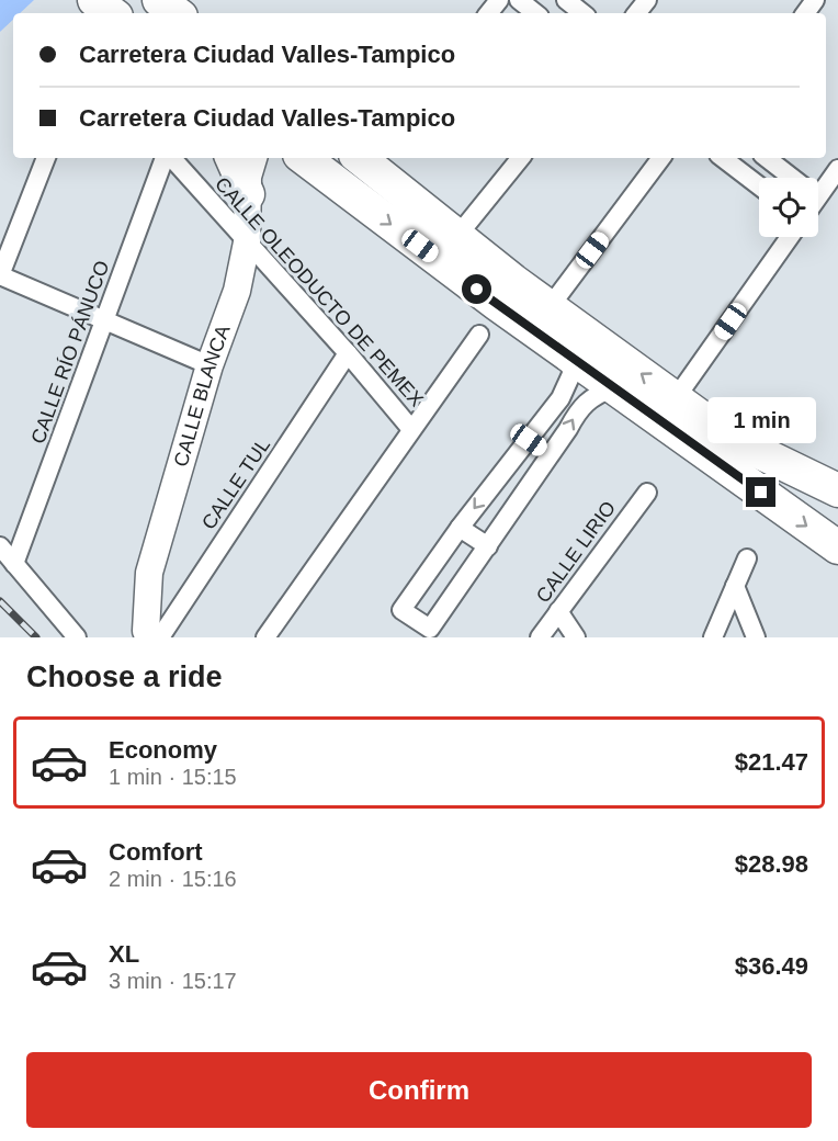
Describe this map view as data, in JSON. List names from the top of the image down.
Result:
{
  "streets": {
    "main road": ["CALLE BLANCA"],
    "street": [
      "CALLE OLEODUCTO DE PEMEX",
      "CALLE RÍO PÁNUCO",
      "CALLE TUL",
      "CALLE LIRIO"
    ]
  },
  "crossings": [
    ["CALLE OLEODUCTO DE PEMEX", "CALLE BLANCA"],
    ["CALLE OLEODUCTO DE PEMEX", "CALLE TUL"]
  ],
  "page": {
    "banner": ["Carretera Ciudad Valles-Tampico", "Carretera Ciudad Valles-Tampico"],
    "bubble": "1 min",
    "heading": "Choose a ride",
    "list": [
      {
        "name": "Economy",
        "note": "1 min · 15:15",
        "value": "$21.47"
      },
      {
        "name": "Comfort",
        "note": "2 min · 15:16",
        "value": "$28.98"
      },
      {
        "name": "XL",
        "note": "3 min · 15:17",
        "value": "$36.49"
      }
    ],
    "buttons": "Confirm"
  }
}
